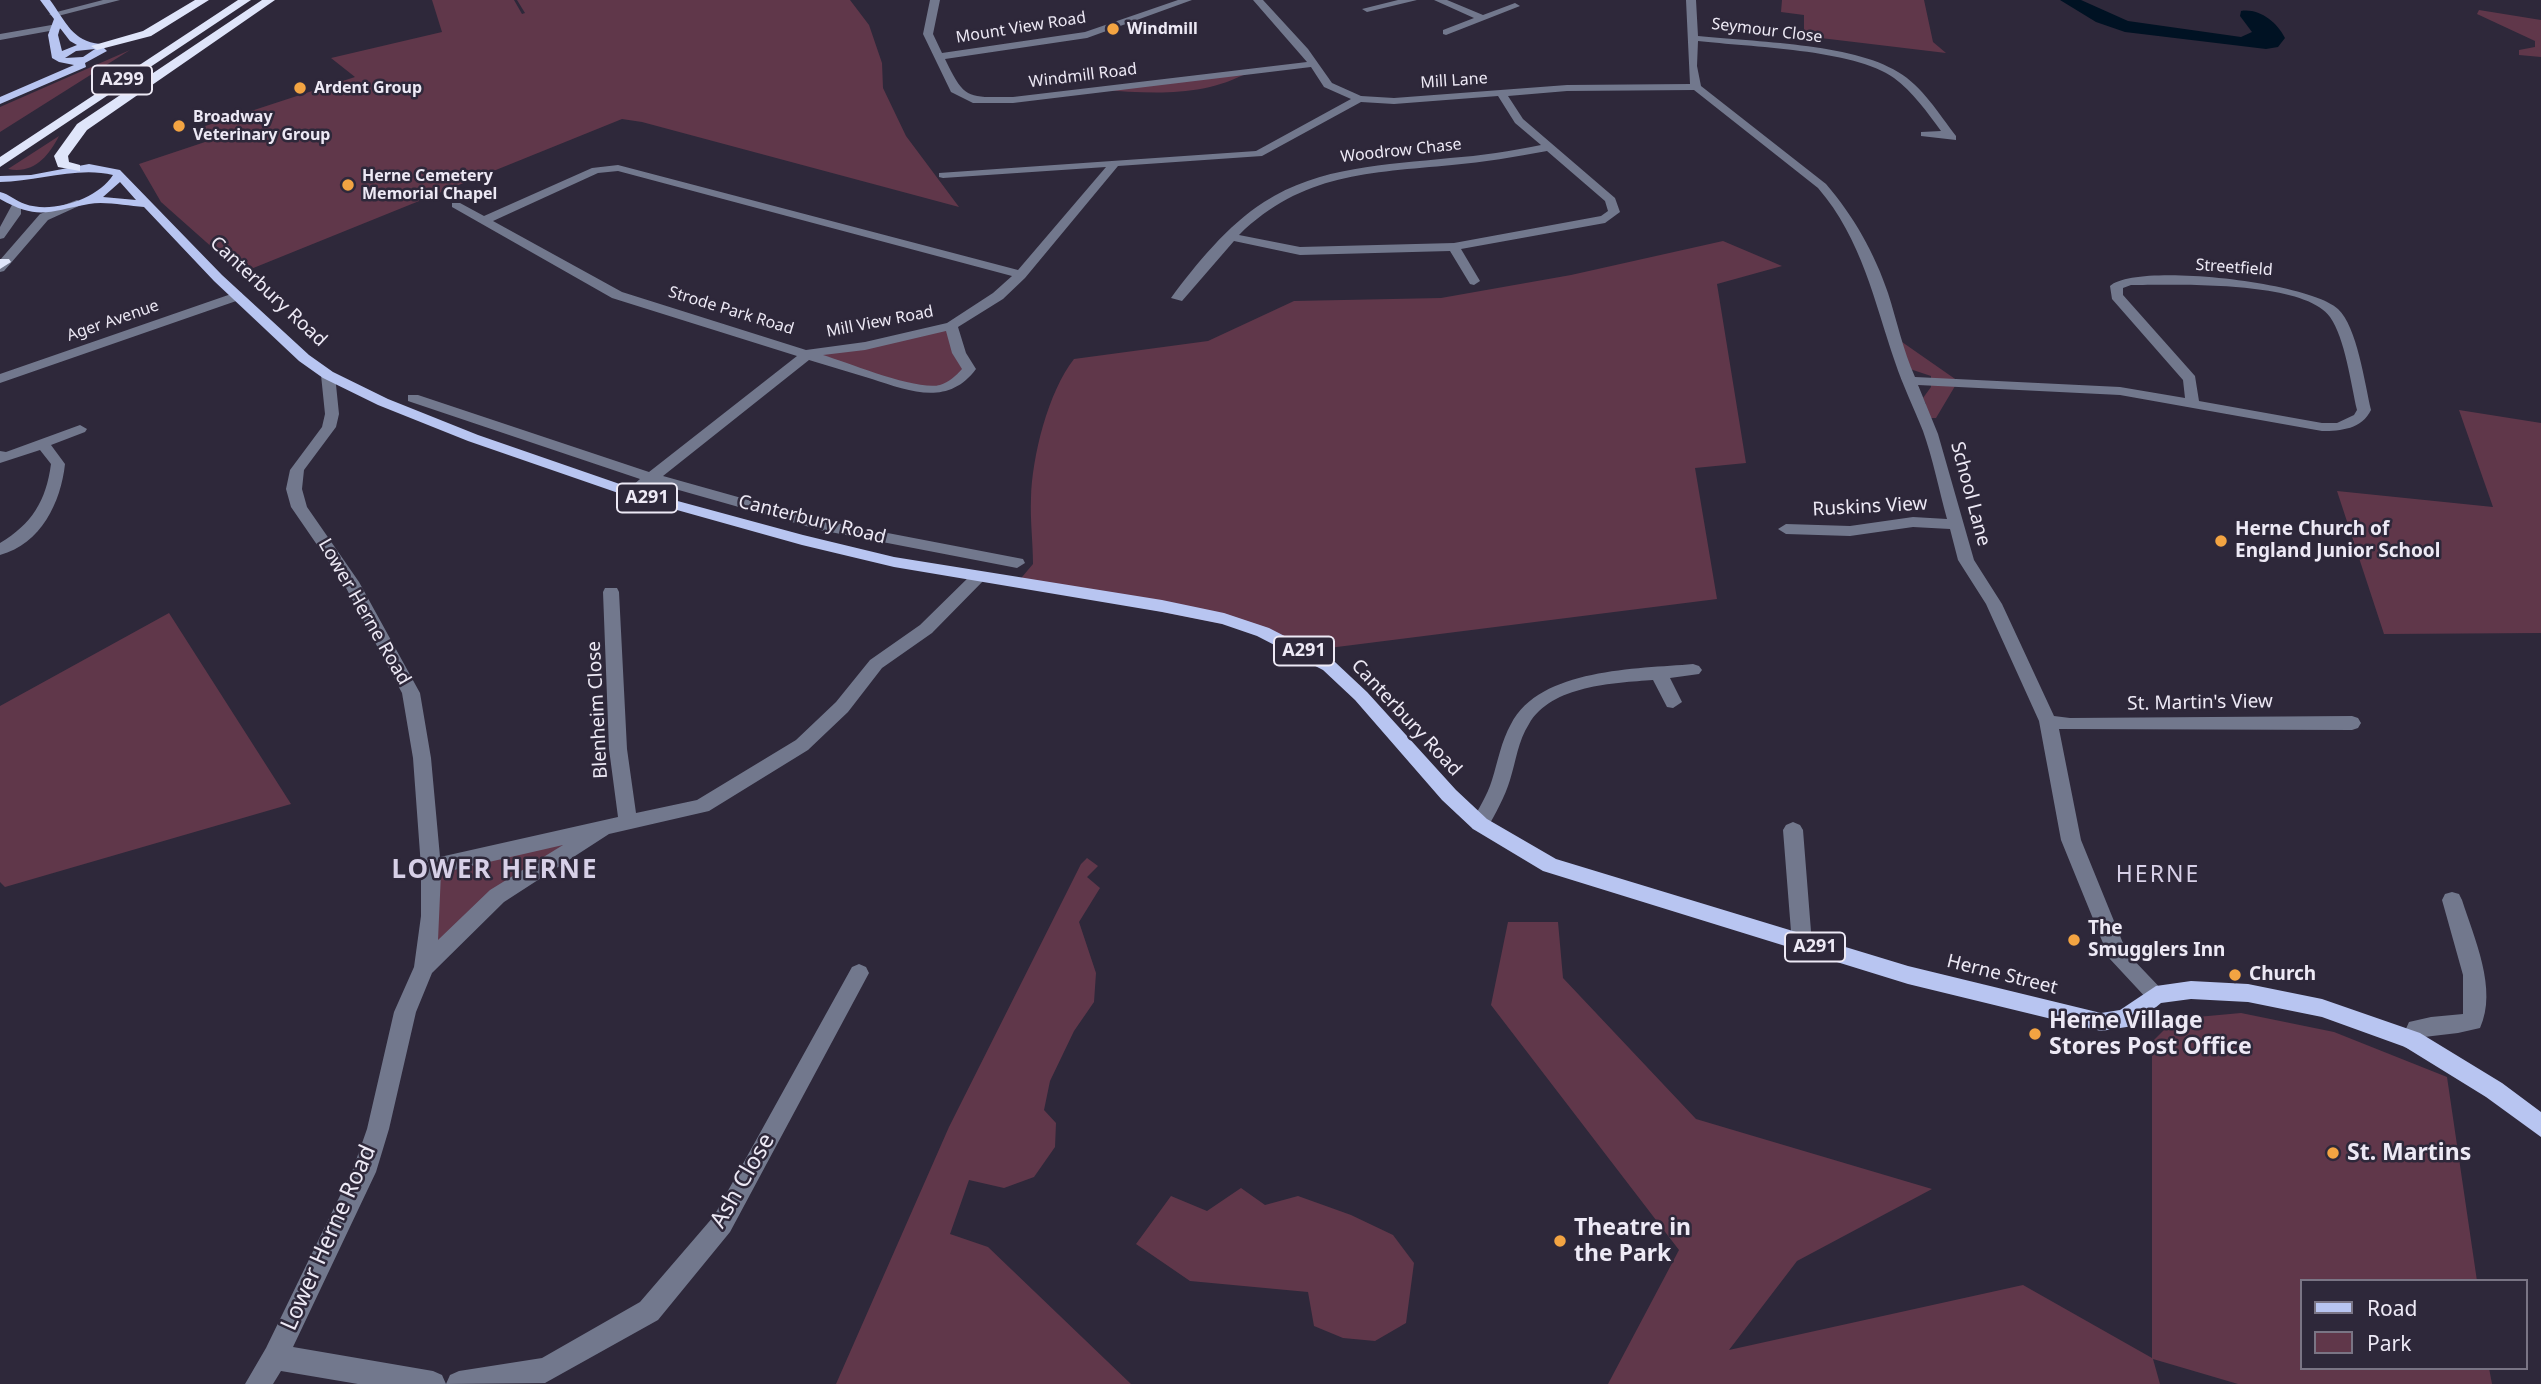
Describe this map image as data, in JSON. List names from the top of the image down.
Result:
{
  "streets": {
    "highway": ["A299"],
    "main road": ["Canterbury Road", "A291", "Herne Street"],
    "street": [
      "Mount View Road",
      "Seymour Close",
      "Windmill Road",
      "Mill Lane",
      "Woodrow Chase",
      "Streetfield",
      "Strode Park Road",
      "Ager Avenue",
      "Mill View Road",
      "School Lane",
      "Ruskins View",
      "Lower Herne Road",
      "St. Martin's View",
      "Blenheim Close",
      "Ash Close"
    ]
  },
  "crossings": [
    ["Mount View Road", "Windmill Road"],
    ["Windmill Road", "Mill Lane"],
    ["Mill Lane", "School Lane"],
    ["Streetfield", "School Lane"],
    ["Canterbury Road", "Ager Avenue"],
    ["Canterbury Road", "Mill View Road"],
    ["Canterbury Road", "Lower Herne Road"],
    ["Canterbury Road", "Herne Street"],
    ["Strode Park Road", "Mill View Road"],
    ["School Lane", "Ruskins View"],
    ["School Lane", "St. Martin's View"],
    ["School Lane", "Herne Street"],
    ["Lower Herne Road", "Blenheim Close"]
  ],
  "districts": ["LOWER HERNE", "HERNE"],
  "places": [
    "Windmill",
    "Ardent Group",
    "Broadway Veterinary Group",
    "Herne Cemetery Memorial Chapel",
    "Herne Church of England Junior School",
    "The Smugglers Inn",
    "Church",
    "Herne Village Stores Post Office",
    "St. Martins",
    "Theatre in the Park"
  ],
  "legend": ["Road", "Park"]
}
